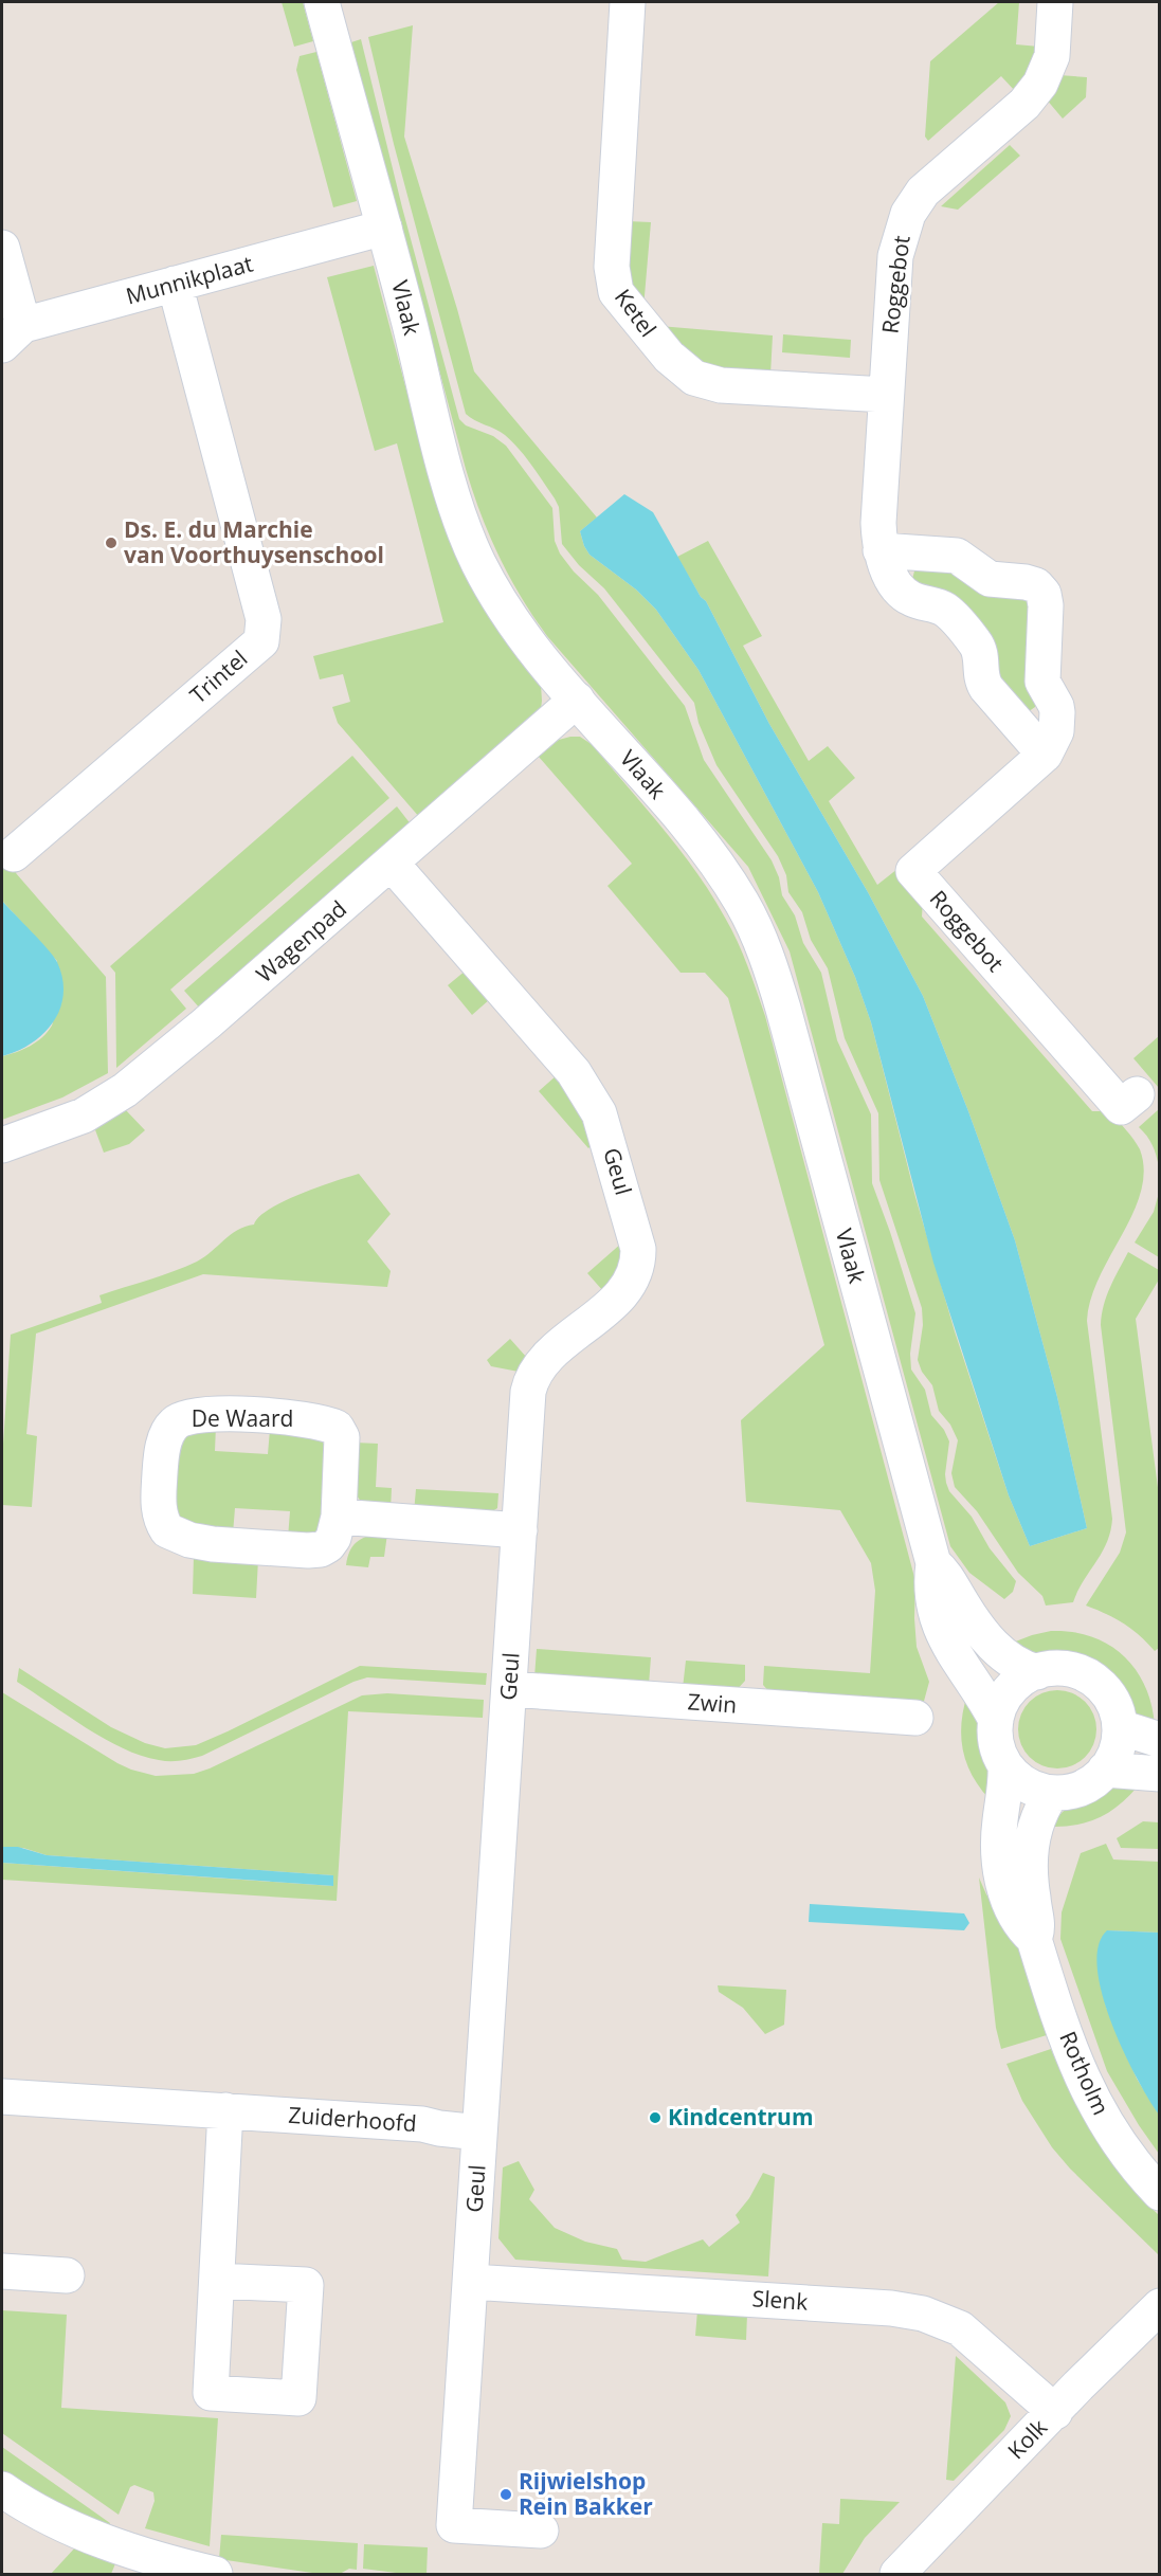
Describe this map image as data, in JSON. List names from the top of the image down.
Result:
{
  "streets": {
    "street": [
      "Munnikplaat",
      "Roggebot",
      "Vlaak",
      "Ketel",
      "Trintel",
      "Wagenpad",
      "Geul",
      "De Waard",
      "Zwin",
      "Rotholm",
      "Zuiderhoofd",
      "Slenk",
      "Kolk"
    ]
  },
  "crossings": [
    ["Munnikplaat", "Vlaak"],
    ["Munnikplaat", "Trintel"],
    ["Roggebot", "Ketel"],
    ["Vlaak", "Wagenpad"],
    ["Vlaak", "Rotholm"],
    ["Wagenpad", "Geul"],
    ["Geul", "Zwin"],
    ["Geul", "Zuiderhoofd"],
    ["Geul", "Slenk"],
    ["Slenk", "Kolk"]
  ],
  "places": ["Ds. E. du Marchie van Voorthuysenschool", "Kindcentrum", "Rijwielshop Rein Bakker"]
}
